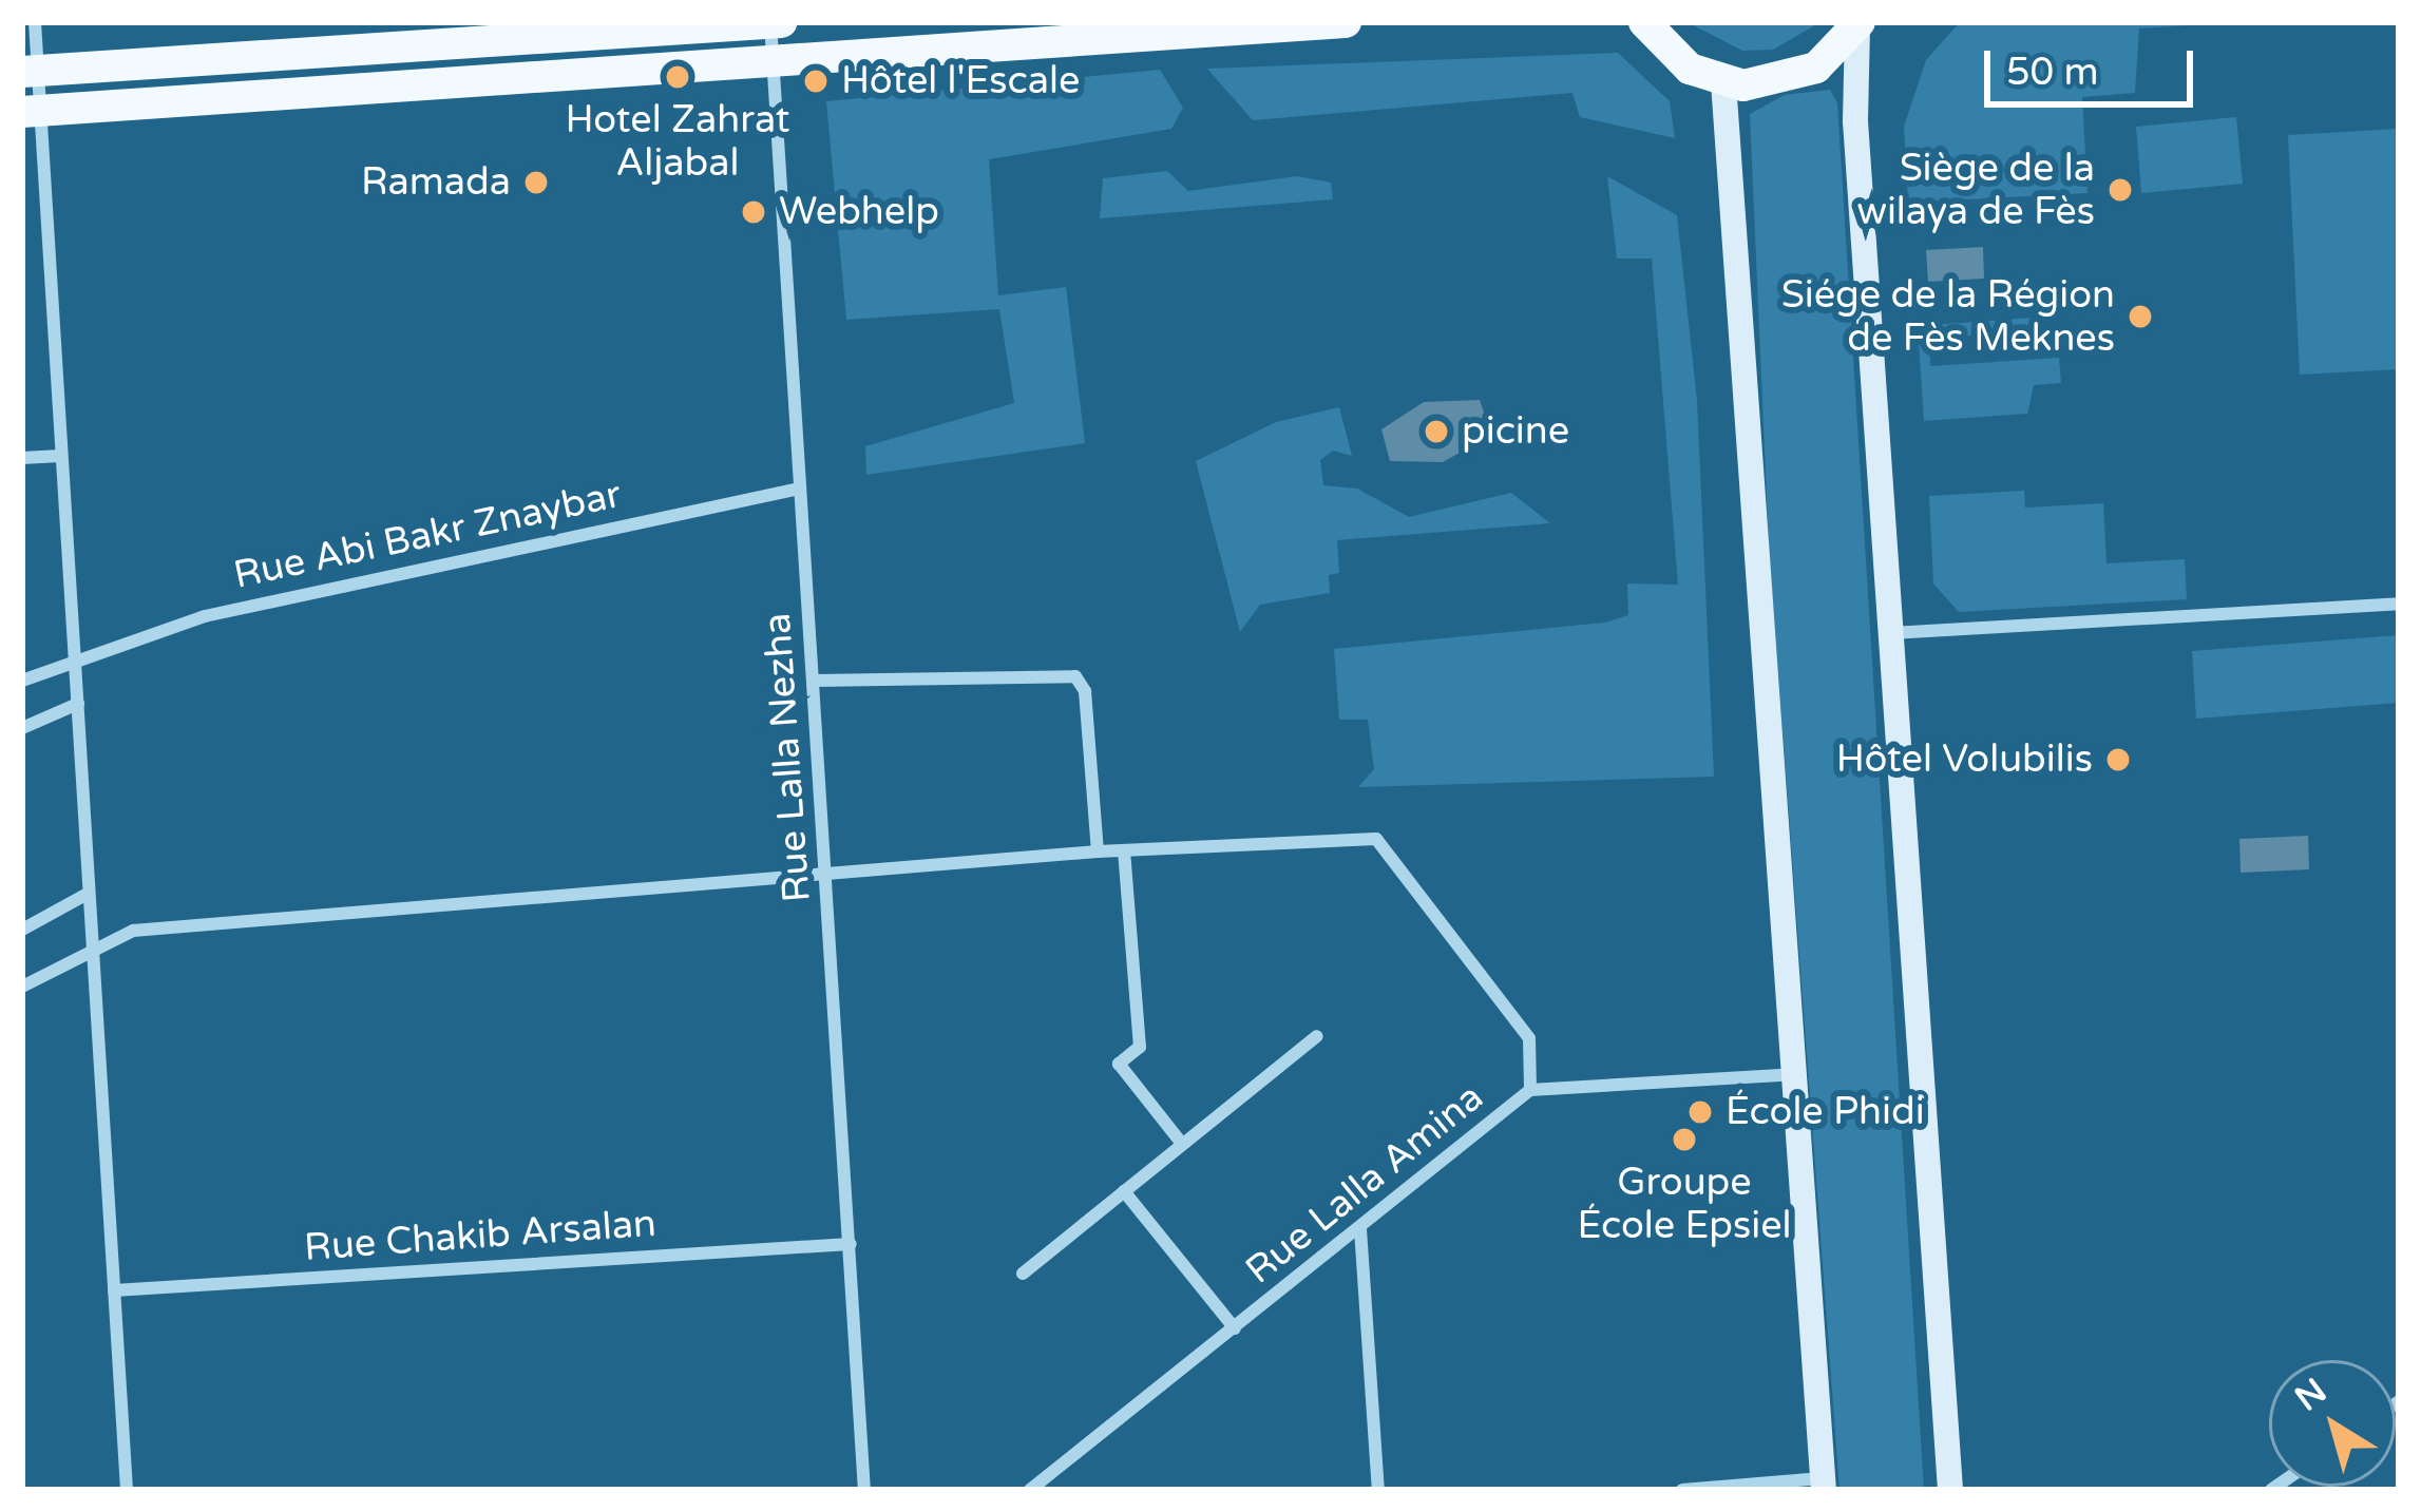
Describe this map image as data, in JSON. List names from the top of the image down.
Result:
{
  "streets": {
    "street": [
      "Rue Abi Bakr Znaybar",
      "Rue Lalla Nezha",
      "Rue Lalla Amina",
      "Rue Chakib Arsalan"
    ]
  },
  "crossings": [
    ["Rue Abi Bakr Znaybar", "Rue Lalla Nezha"],
    ["Rue Lalla Nezha", "Rue Chakib Arsalan"]
  ],
  "places": [
    "Hotel Zahrat Aljabal",
    "Hôtel l'Escale",
    "Ramada",
    "Siège de la wilaya de Fès",
    "Webhelp",
    "Siége de la Région de Fès Meknes",
    "picine",
    "Hôtel Volubilis",
    "École Phidi",
    "Groupe École Epsiel"
  ],
  "scale_bar": "50 m",
  "north": "top left"
}
